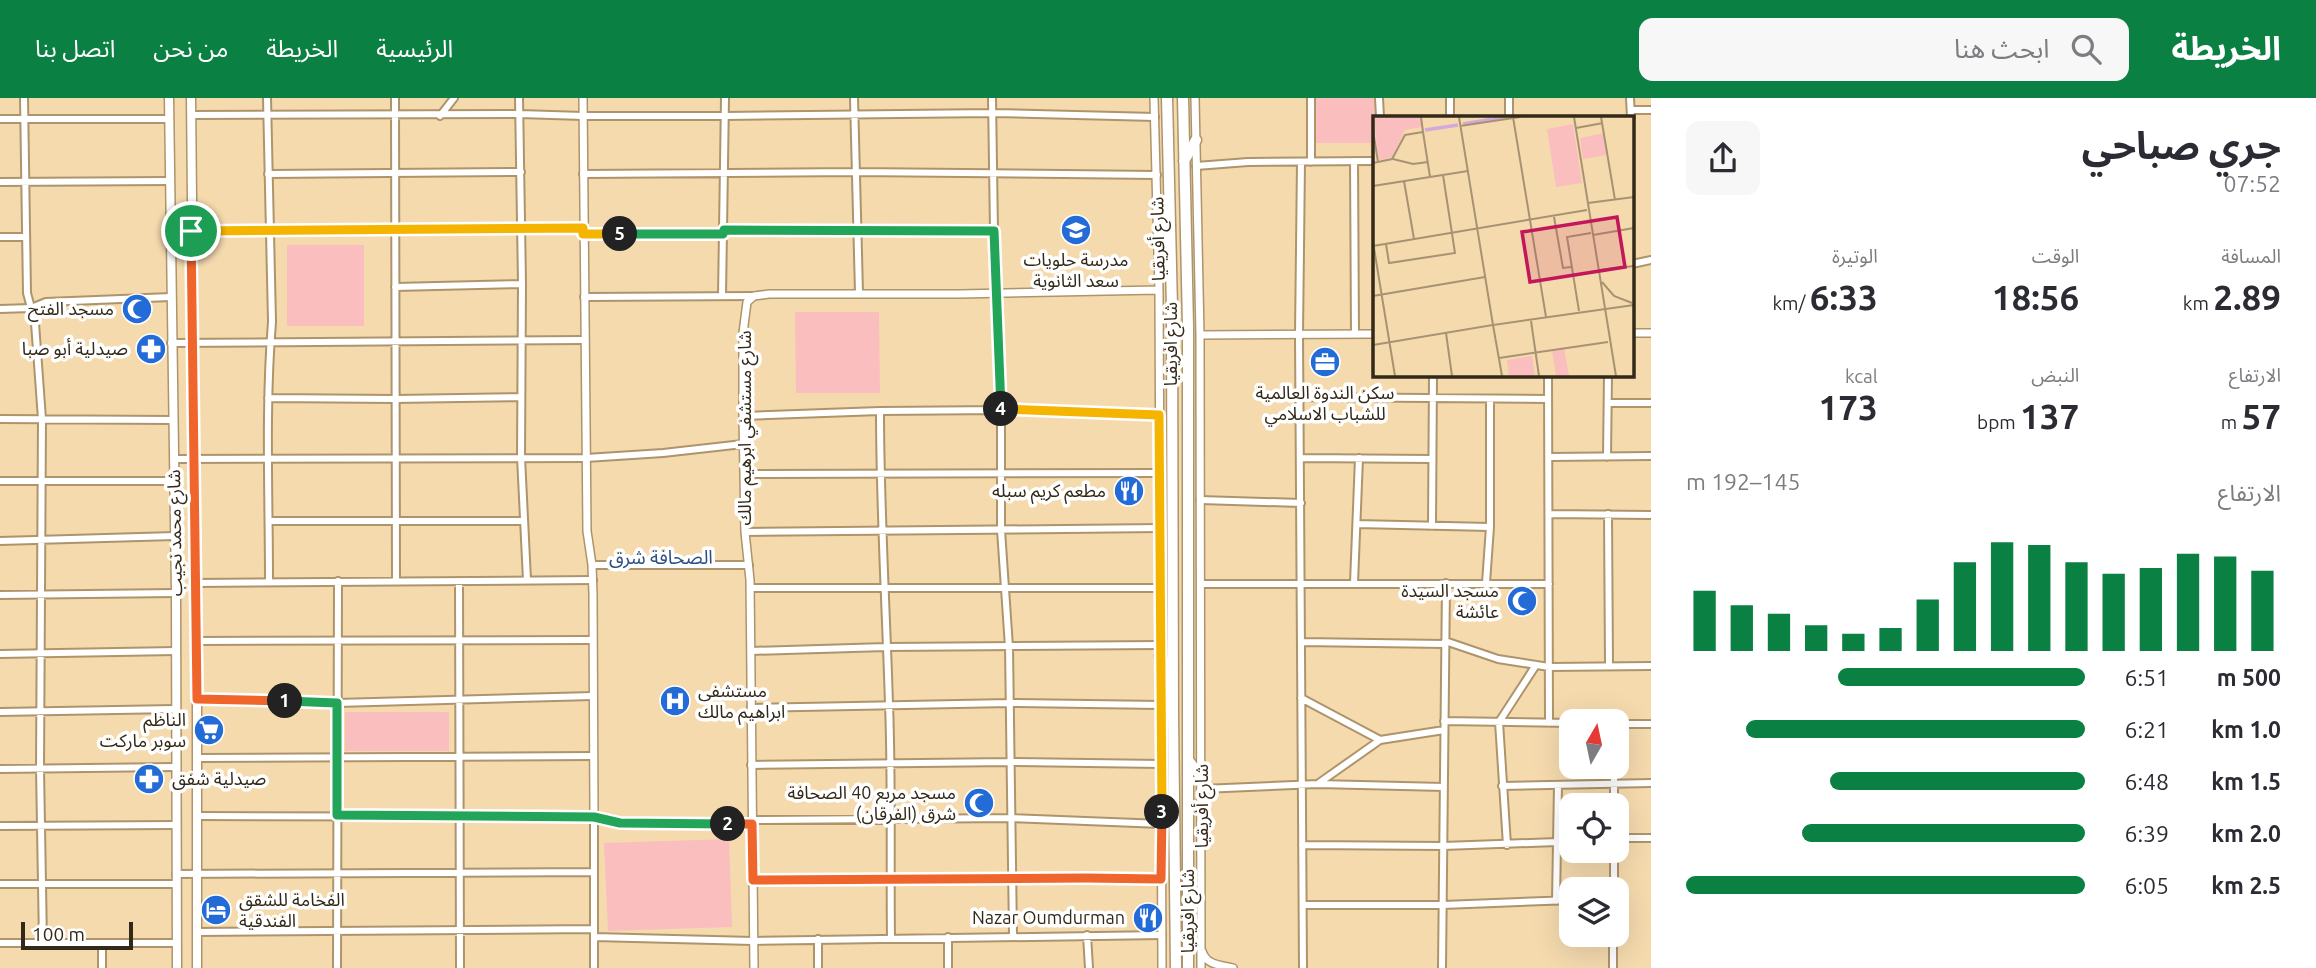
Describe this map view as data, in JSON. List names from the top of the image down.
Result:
{
  "streets": {
    "highway": ["شارع افريقيا"],
    "main road": ["شارع محمد نجيب"],
    "street": ["شارع أفريقيا", "شارع مستشفي ابرهيم مالك"]
  },
  "districts": ["الصحافة شرق"],
  "places": {
    "school or university": ["مدرسة حلويات سعد الثانوية"],
    "mosque": ["مسجد الفتح", "مسجد السيدة عائشة", "مسجد مربع 40 الصحافة شرق (الفرقان)"],
    "pharmacy": ["صيدلية أبو صبا", "صيدلية شفق"],
    "office": ["سكن الندوة العالمية للشباب الاسلامي"],
    "restaurant": ["مطعم كريم سبله", "Nazar Oumdurman"],
    "hospital": ["مستشفى ابراهيم مالك"],
    "supermarket": ["الناظم سوبر ماركت"],
    "hotel": ["الفخامة للشقق الفندقية"]
  },
  "scale_bar": "100 m",
  "north": "top",
  "page": {
    "header": "الخريطة",
    "search": "ابحث هنا",
    "nav": [
      "الرئيسية",
      "الخريطة",
      "من نحن",
      "اتصل بنا"
    ],
    "heading": ["جري صباحي", "07:52"],
    "pins": [
      "5",
      "4",
      "1",
      "3",
      "2"
    ],
    "stats": [
      ["المسافة", "2.89 km"],
      ["الوقت", "18:56"],
      ["الوتيرة", "6:33 /km"],
      ["الارتفاع", "57 m"],
      ["النبض", "137 bpm"],
      ["kcal", "173"]
    ],
    "chart": ["الارتفاع", "145–192 m"],
    "list": [
      {
        "name": "500 m",
        "note": "6:51"
      },
      {
        "name": "1.0 km",
        "note": "6:21"
      },
      {
        "name": "1.5 km",
        "note": "6:48"
      },
      {
        "name": "2.0 km",
        "note": "6:39"
      },
      {
        "name": "2.5 km",
        "note": "6:05"
      }
    ],
    "scale": "100 m"
  }
}
